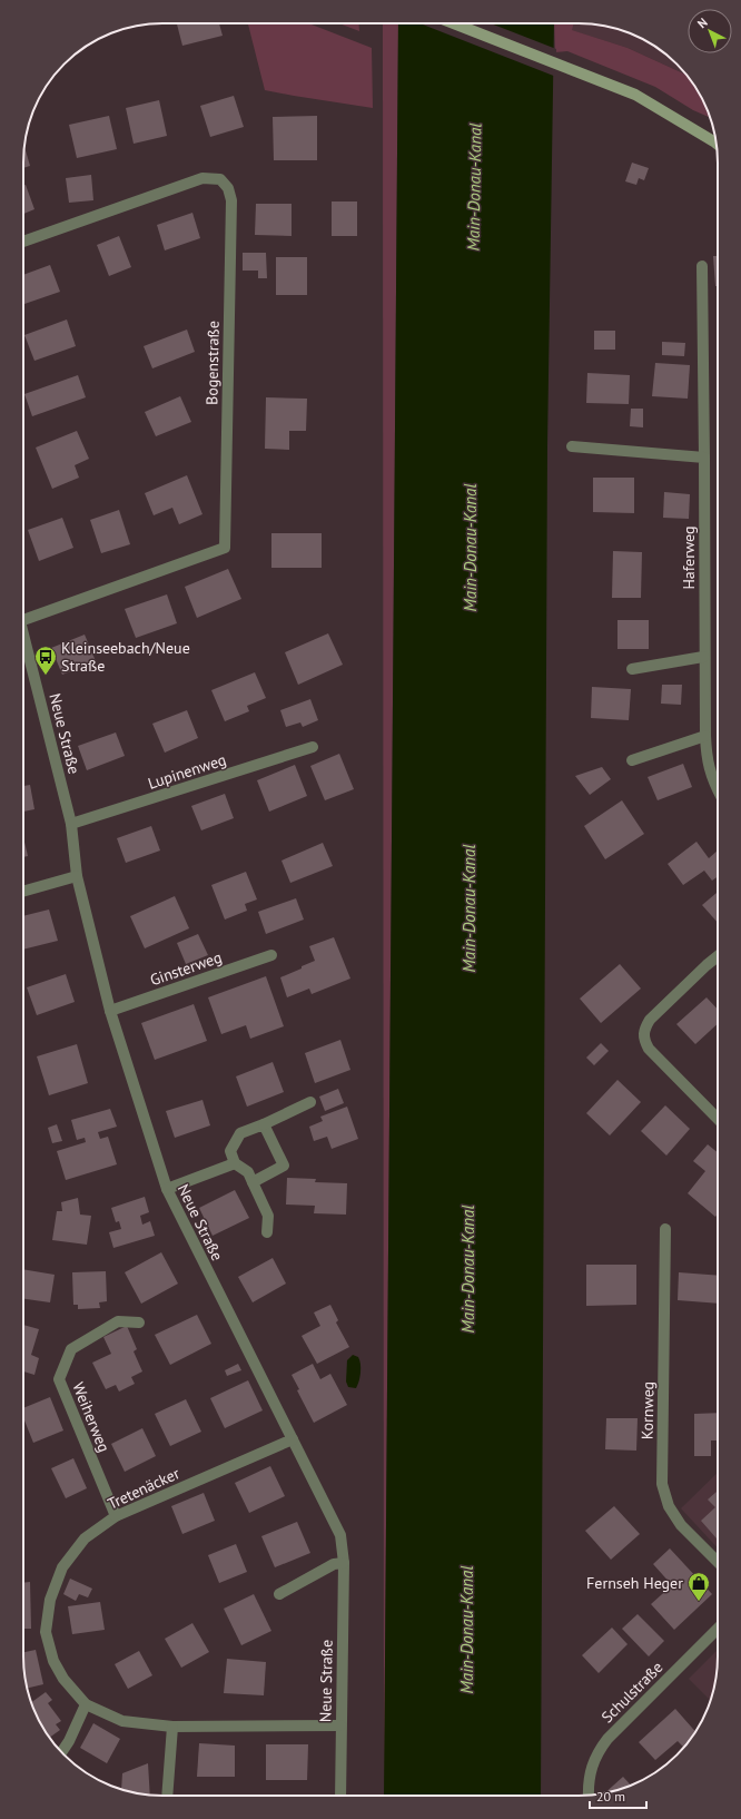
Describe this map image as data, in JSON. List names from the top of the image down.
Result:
{
  "streets": {
    "street": [
      "Bogenstraße",
      "Haferweg",
      "Neue Straße",
      "Lupinenweg",
      "Ginsterweg",
      "Kornweg",
      "Weiherweg",
      "Tretenäcker",
      "Schulstraße"
    ]
  },
  "crossings": [
    ["Neue Straße", "Lupinenweg"],
    ["Neue Straße", "Ginsterweg"],
    ["Neue Straße", "Tretenäcker"],
    ["Weiherweg", "Tretenäcker"]
  ],
  "water": ["Main-Donau-Kanal"],
  "places": {
    "bus stop": ["Kleinseebach/Neue Straße"],
    "shop": ["Fernseh Heger"]
  },
  "scale_bar": "20 m",
  "north": "top left"
}
